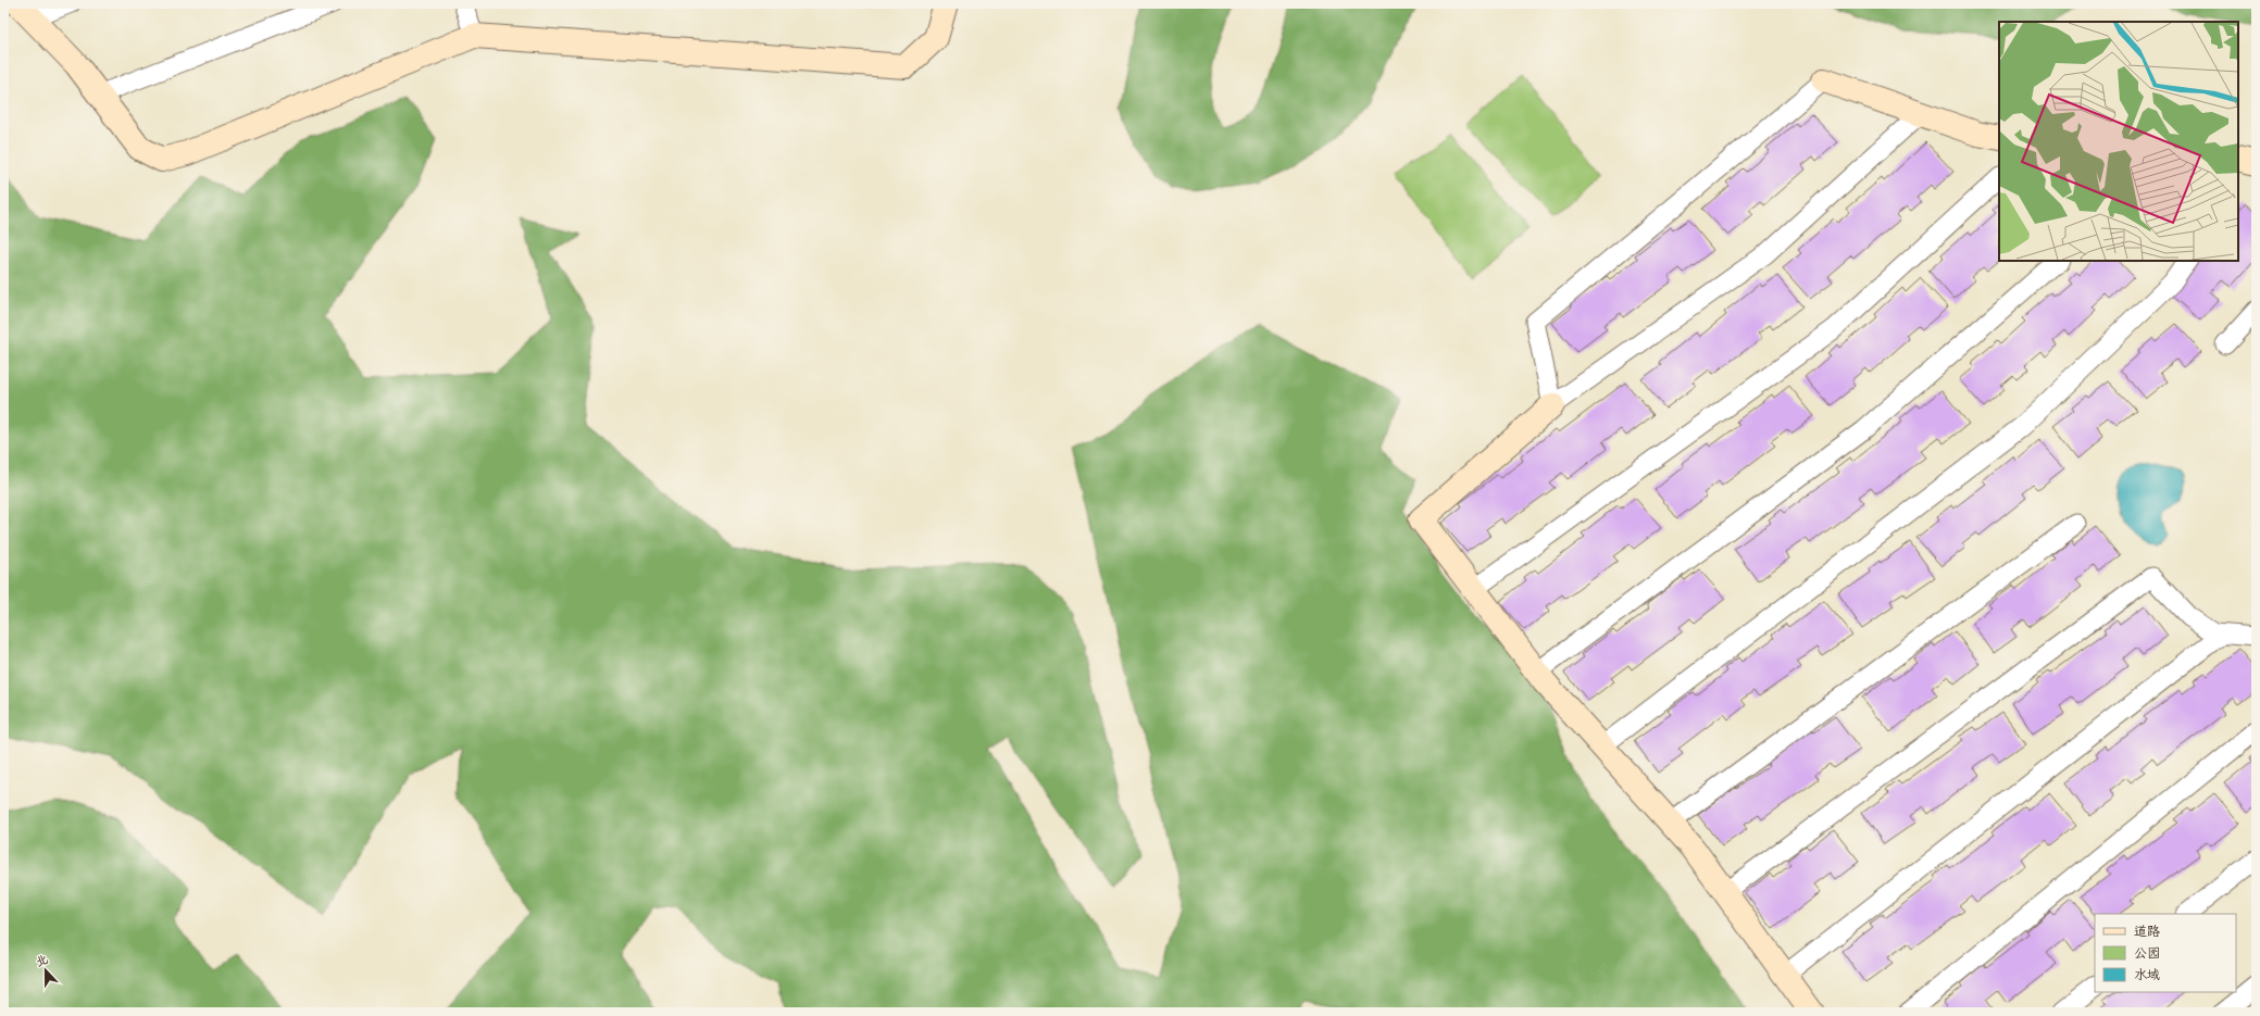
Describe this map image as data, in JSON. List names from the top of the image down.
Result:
{
  "legend": ["道路", "公园", "水域"],
  "north": "top"
}
